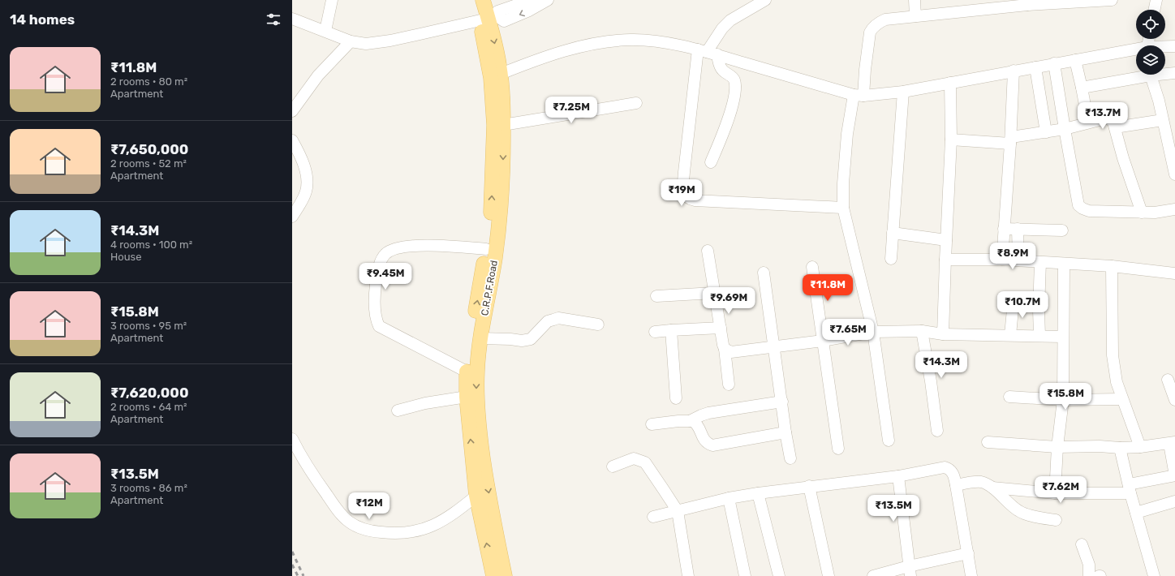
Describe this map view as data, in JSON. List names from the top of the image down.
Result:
{
  "streets": {
    "main road": ["C.R.P.F.Road"]
  },
  "page": {
    "heading": "14 homes",
    "list": [
      {
        "name": "₹11.8M",
        "note": "2 rooms · 80 m² · Apartment"
      },
      {
        "name": "₹7,650,000",
        "note": "2 rooms · 52 m² · Apartment"
      },
      {
        "name": "₹14.3M",
        "note": "4 rooms · 100 m² · House"
      },
      {
        "name": "₹15.8M",
        "note": "3 rooms · 95 m² · Apartment"
      },
      {
        "name": "₹7,620,000",
        "note": "2 rooms · 64 m² · Apartment"
      },
      {
        "name": "₹13.5M",
        "note": "3 rooms · 86 m² · Apartment"
      }
    ],
    "price": [
      "₹7.25M",
      "₹13.7M",
      "₹19M",
      "₹8.9M",
      "₹9.45M",
      "₹11.8M",
      "₹9.69M",
      "₹10.7M",
      "₹7.65M",
      "₹14.3M",
      "₹15.8M",
      "₹7.62M",
      "₹12M",
      "₹13.5M"
    ]
  }
}
